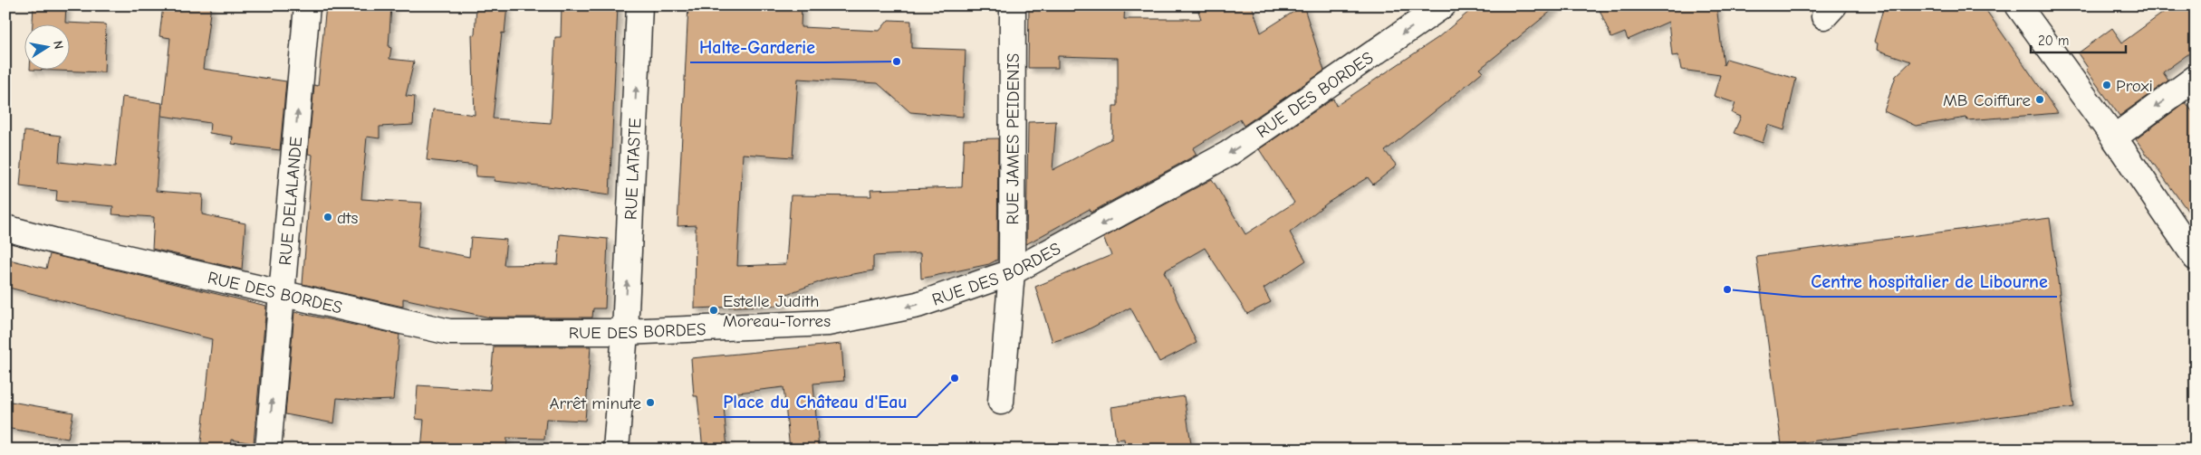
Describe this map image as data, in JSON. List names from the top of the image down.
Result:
{
  "streets": {
    "street": [
      "RUE DES BORDES",
      "RUE JAMES PEIDENIS",
      "RUE LATASTE",
      "RUE DELALANDE"
    ]
  },
  "crossings": [
    ["RUE DES BORDES", "RUE JAMES PEIDENIS"],
    ["RUE DES BORDES", "RUE LATASTE"],
    ["RUE DES BORDES", "RUE DELALANDE"]
  ],
  "one_way": ["RUE DES BORDES", "RUE LATASTE", "RUE DELALANDE"],
  "places": [
    "Halte-Garderie",
    "Proxi",
    "MB Coiffure",
    "dts",
    "Centre hospitalier de Libourne",
    "Estelle Judith Moreau-Torres",
    "Place du Château d'Eau",
    "Arrêt minute"
  ],
  "scale_bar": "20 m",
  "north": "right"
}
